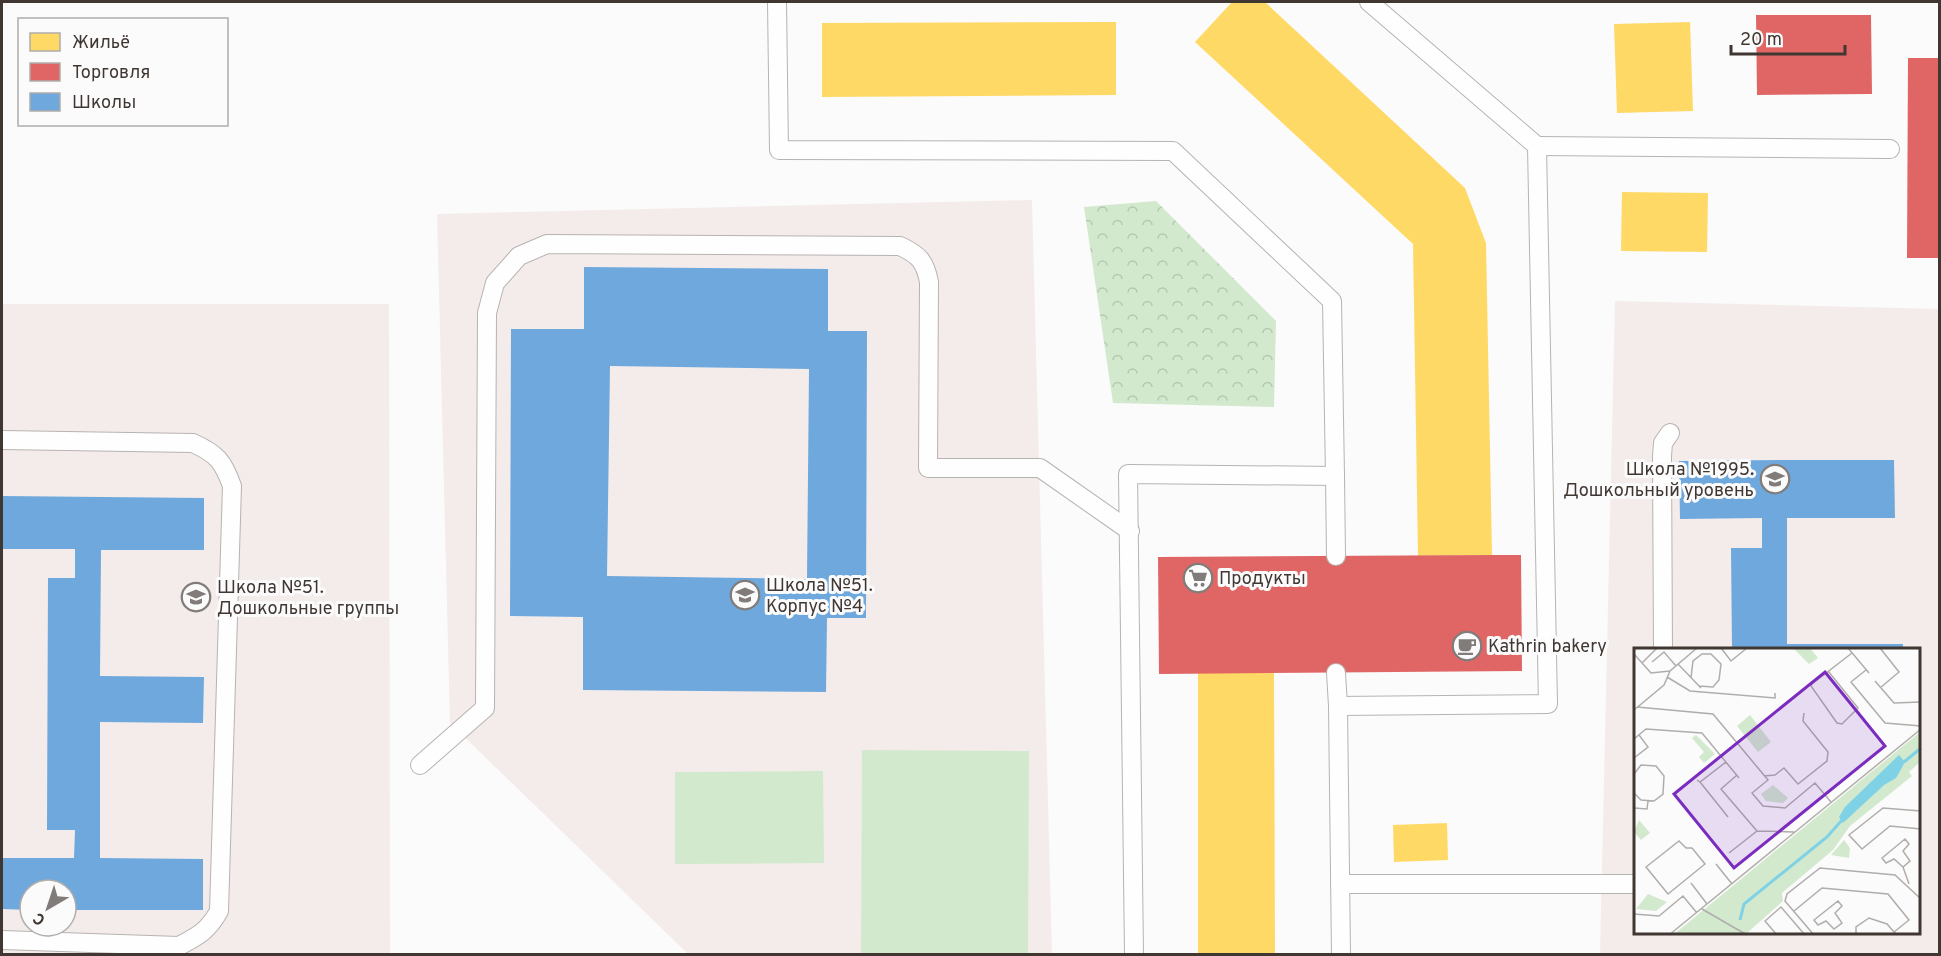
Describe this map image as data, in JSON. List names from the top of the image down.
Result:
{
  "places": {
    "school or university": ["Школа №1995. Дошкольный уровень", "Школа №51. Корпус №4", "Школа №51. Дошкольные группы"],
    "supermarket": ["Продукты"],
    "cafe": ["Kathrin bakery"]
  },
  "legend": ["Жильё", "Торговля", "Школы"],
  "scale_bar": "20 m",
  "north": "bottom left"
}
